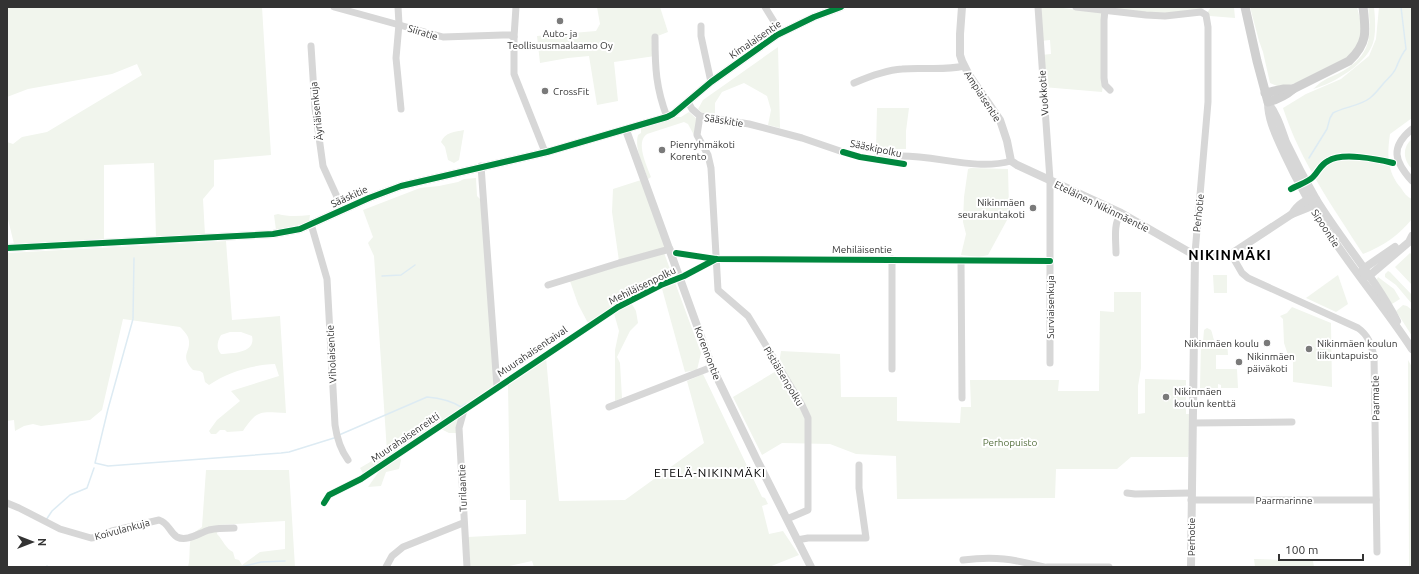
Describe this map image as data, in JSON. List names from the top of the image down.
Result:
{
  "streets": {
    "main road": ["Sipoontie"],
    "street": [
      "Siiratie",
      "Kimalaisentie",
      "Vuokkotie",
      "Ampiaisentie",
      "Äyriäisenkuja",
      "Sääskitie",
      "Eteläinen Nikinmäentie",
      "Perhotie",
      "Mehiläisentie",
      "Mehiläisenpolku",
      "Surviaisenkuja",
      "Muurahaisentaival",
      "Korennontie",
      "Viholaisentie",
      "Pistiäisenpolku",
      "Paarmatie",
      "Muurahaisenreitti",
      "Turilaantie",
      "Paarmarinne",
      "Koivulankuja"
    ],
    "cycle path": ["Sääskipolku"]
  },
  "crossings": [
    ["Kimalaisentie", "Sääskitie"],
    ["Vuokkotie", "Eteläinen Nikinmäentie"],
    ["Vuokkotie", "Surviaisenkuja"],
    ["Ampiaisentie", "Eteläinen Nikinmäentie"],
    ["Äyriäisenkuja", "Sääskitie"],
    ["Sääskitie", "Korennontie"],
    ["Sääskitie", "Viholaisentie"],
    ["Eteläinen Nikinmäentie", "Perhotie"],
    ["Eteläinen Nikinmäentie", "Sipoontie"],
    ["Eteläinen Nikinmäentie", "Surviaisenkuja"],
    ["Eteläinen Nikinmäentie", "Paarmatie"],
    ["Perhotie", "Paarmarinne"],
    ["Mehiläisentie", "Mehiläisenpolku"],
    ["Mehiläisentie", "Surviaisenkuja"],
    ["Mehiläisentie", "Pistiäisenpolku"],
    ["Mehiläisenpolku", "Muurahaisentaival"],
    ["Mehiläisenpolku", "Korennontie"],
    ["Mehiläisenpolku", "Pistiäisenpolku"],
    ["Muurahaisentaival", "Muurahaisenreitti"],
    ["Korennontie", "Pistiäisenpolku"],
    ["Paarmatie", "Paarmarinne"],
    ["Muurahaisenreitti", "Turilaantie"]
  ],
  "districts": ["NIKINMÄKI", "ETELÄ-NIKINMÄKI"],
  "parks": ["Perhopuisto"],
  "places": [
    "Auto- ja Teollisuusmaalaamo Oy",
    "CrossFit",
    "Pienryhmäkoti Korento",
    "Nikinmäen seurakuntakoti",
    "Nikinmäen koulu",
    "Nikinmäen koulun liikuntapuisto",
    "Nikinmäen päiväkoti",
    "Nikinmäen koulun kenttä"
  ],
  "scale_bar": "100 m",
  "north": "right"
}
